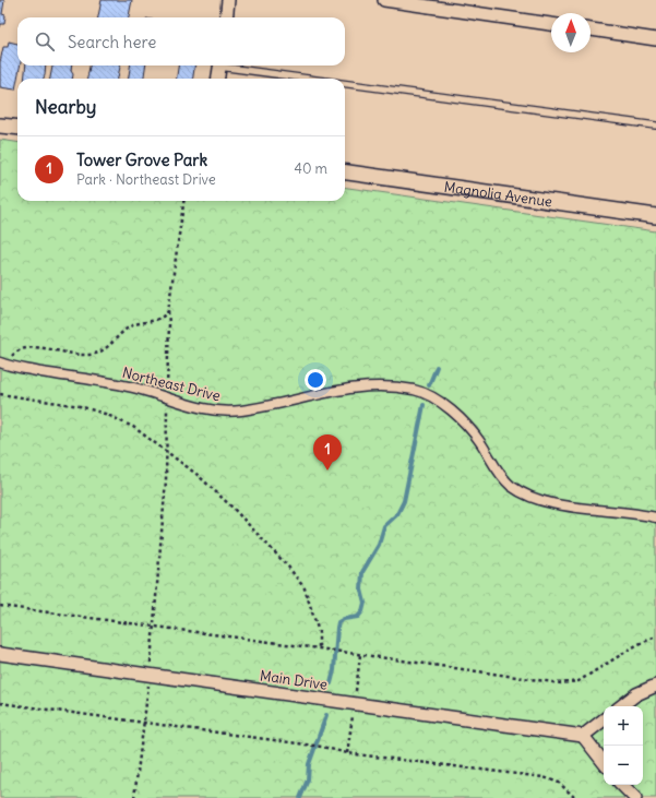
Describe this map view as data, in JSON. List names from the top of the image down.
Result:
{
  "streets": {
    "street": ["Magnolia Avenue", "Northeast Drive", "Main Drive"]
  },
  "north": "top",
  "page": {
    "search": "Search here",
    "heading": "Nearby",
    "list": [
      {
        "mark": "1",
        "name": "Tower Grove Park",
        "note": "Park · Northeast Drive",
        "value": "40 m"
      }
    ],
    "pins": "1",
    "map_buttons": ["+", "−"]
  }
}
